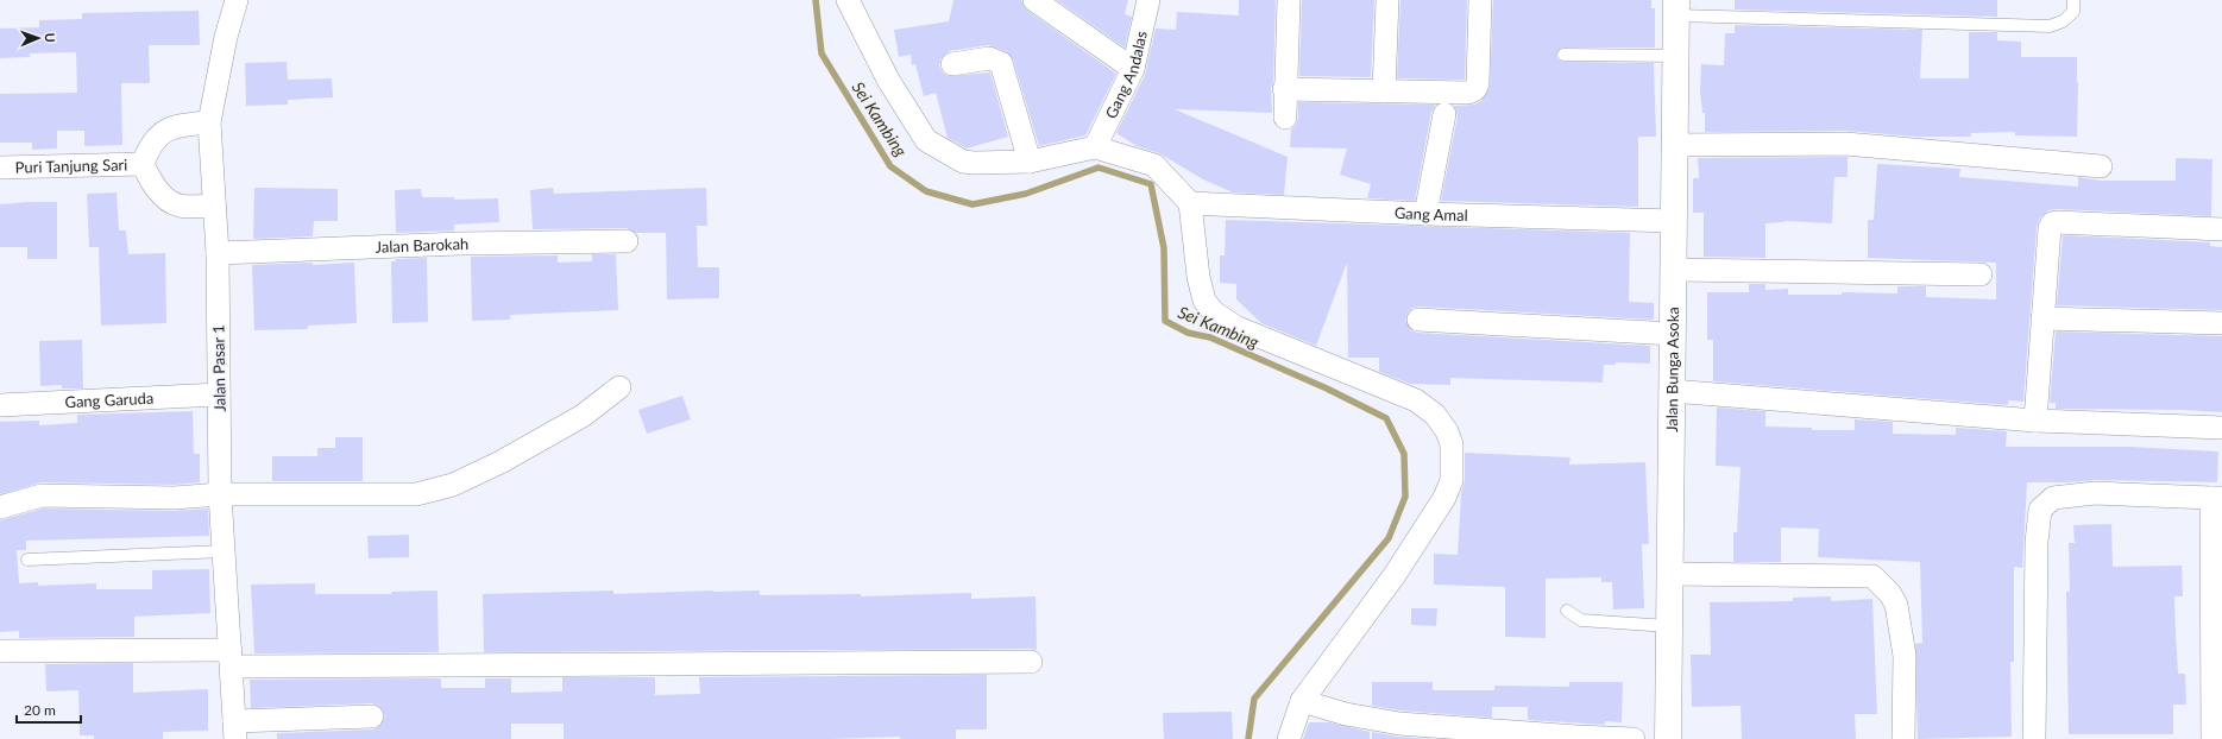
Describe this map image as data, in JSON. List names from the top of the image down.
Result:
{
  "streets": {
    "street": [
      "Gang Andalas",
      "Puri Tanjung Sari",
      "Gang Amal",
      "Jalan Barokah",
      "Jalan Pasar 1",
      "Jalan Bunga Asoka",
      "Gang Garuda"
    ]
  },
  "crossings": [
    ["Puri Tanjung Sari", "Jalan Pasar 1"],
    ["Gang Amal", "Jalan Bunga Asoka"],
    ["Jalan Barokah", "Jalan Pasar 1"],
    ["Jalan Pasar 1", "Gang Garuda"]
  ],
  "water": ["Sei Kambing"],
  "scale_bar": "20 m",
  "north": "right"
}
